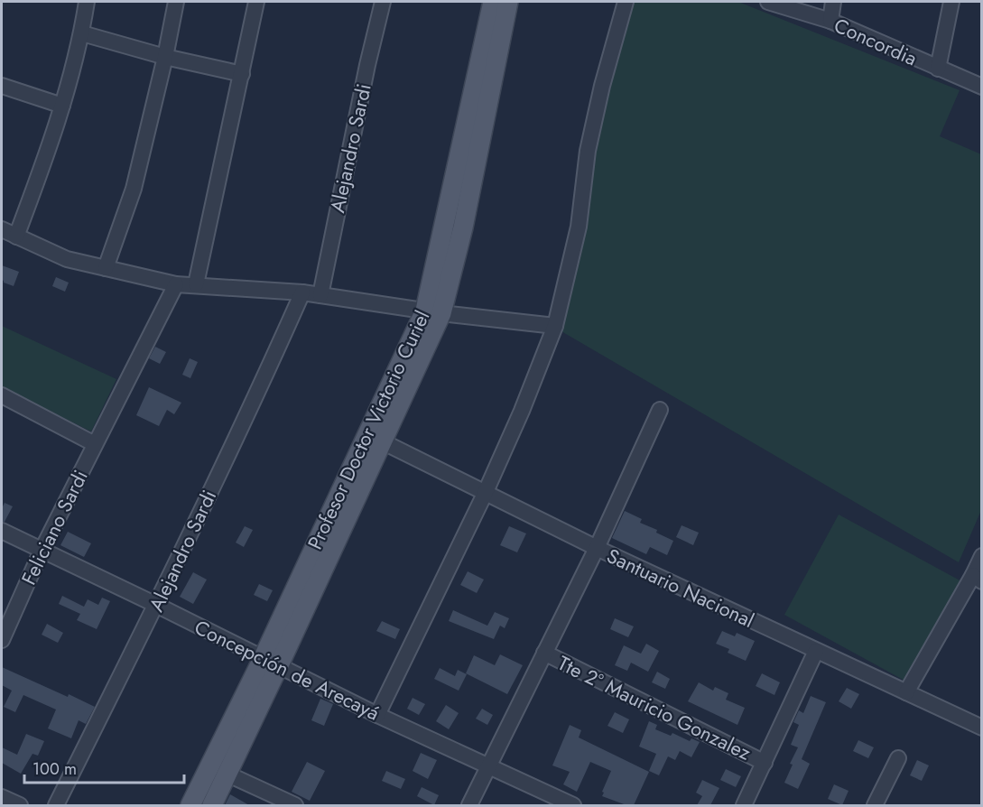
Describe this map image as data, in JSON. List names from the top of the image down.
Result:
{
  "streets": {
    "main road": ["Profesor Doctor Victorio Curiel"],
    "street": [
      "Concordia",
      "Alejandro Sardi",
      "Feliciano Sardi",
      "Santuario Nacional",
      "Concepción de Arecayá",
      "Tte 2° Mauricio Gonzalez"
    ]
  },
  "crossings": [
    ["Alejandro Sardi", "Concepción de Arecayá"],
    ["Profesor Doctor Victorio Curiel", "Santuario Nacional"],
    ["Profesor Doctor Victorio Curiel", "Concepción de Arecayá"],
    ["Feliciano Sardi", "Concepción de Arecayá"]
  ],
  "scale_bar": "100 m"
}
